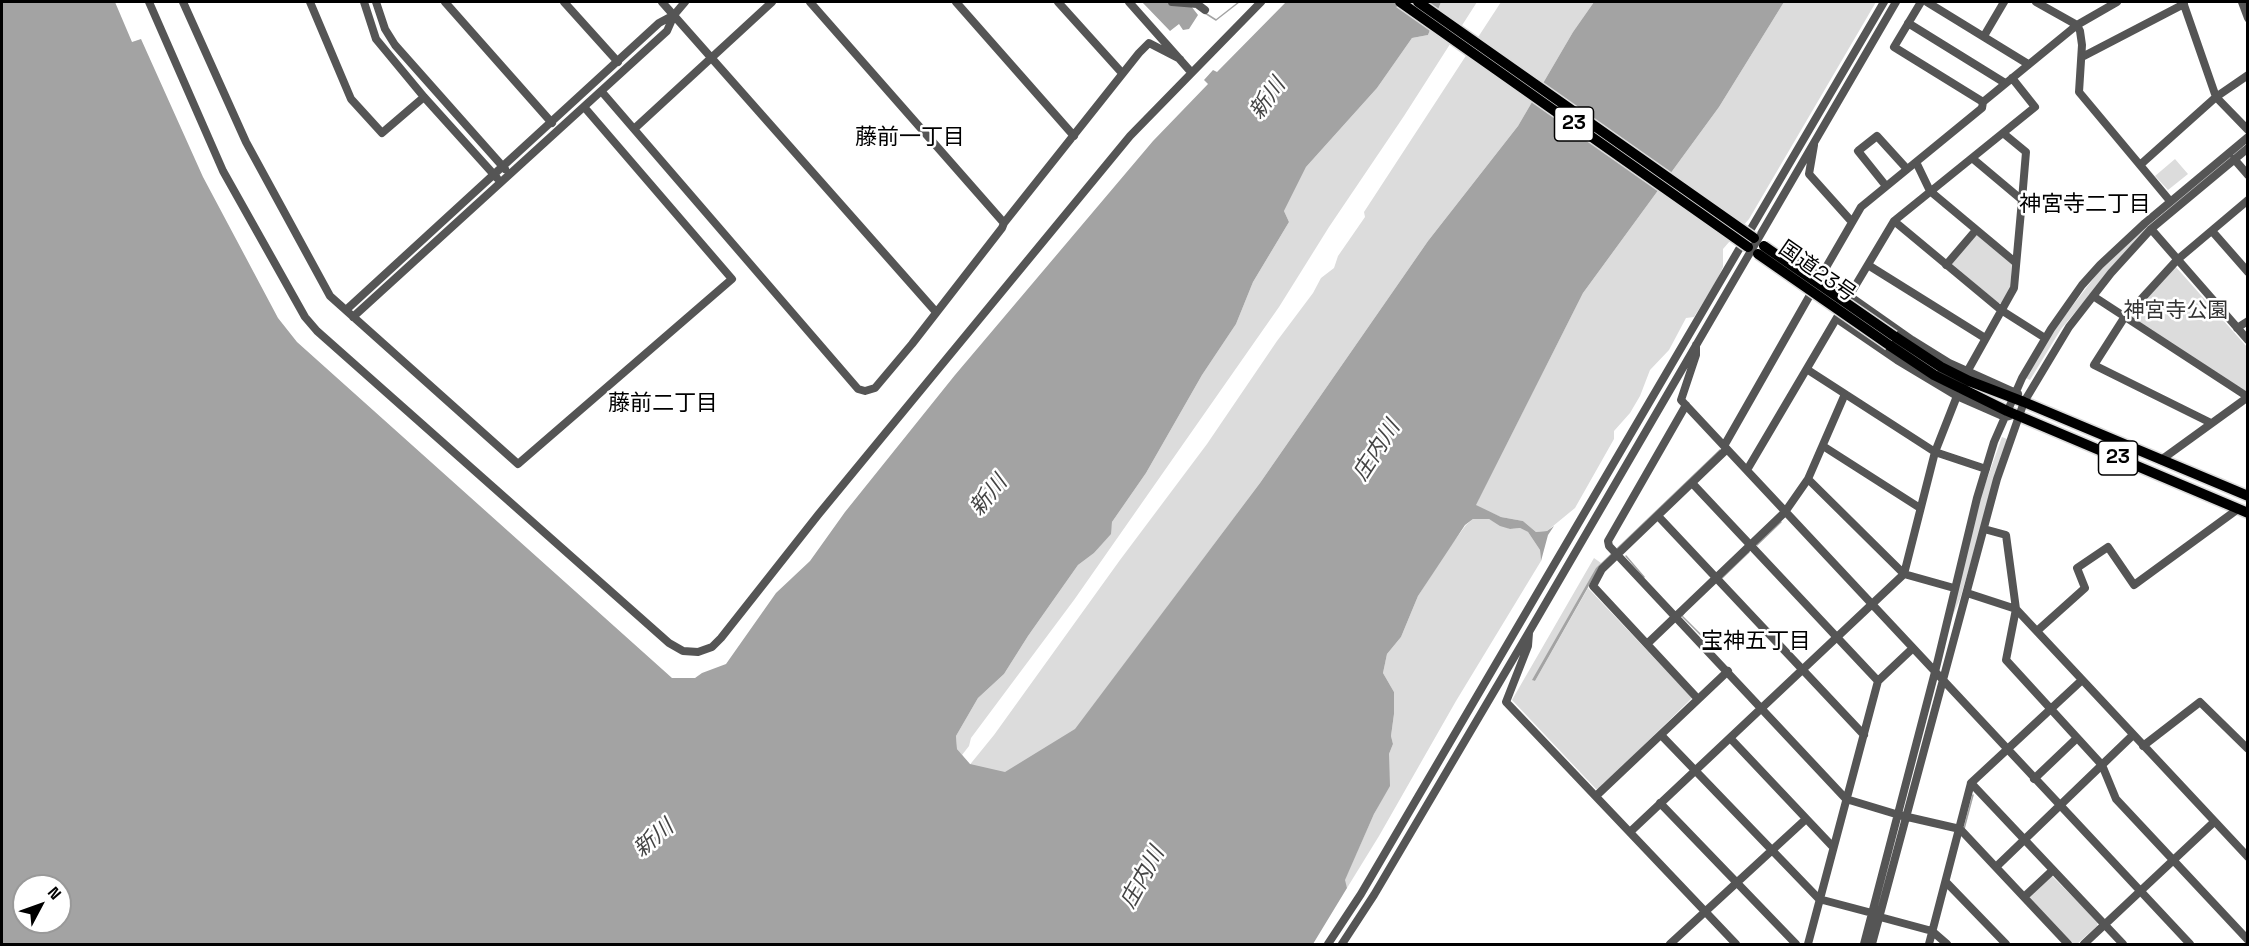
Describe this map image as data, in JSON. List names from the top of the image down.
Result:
{
  "streets": {
    "highway": ["23", "国道23号"]
  },
  "districts": [
    "藤前一丁目",
    "神宮寺二丁目",
    "藤前二丁目",
    "宝神五丁目"
  ],
  "water": ["新川", "庄内川"],
  "parks": ["神宮寺公園"],
  "north": "top right"
}
